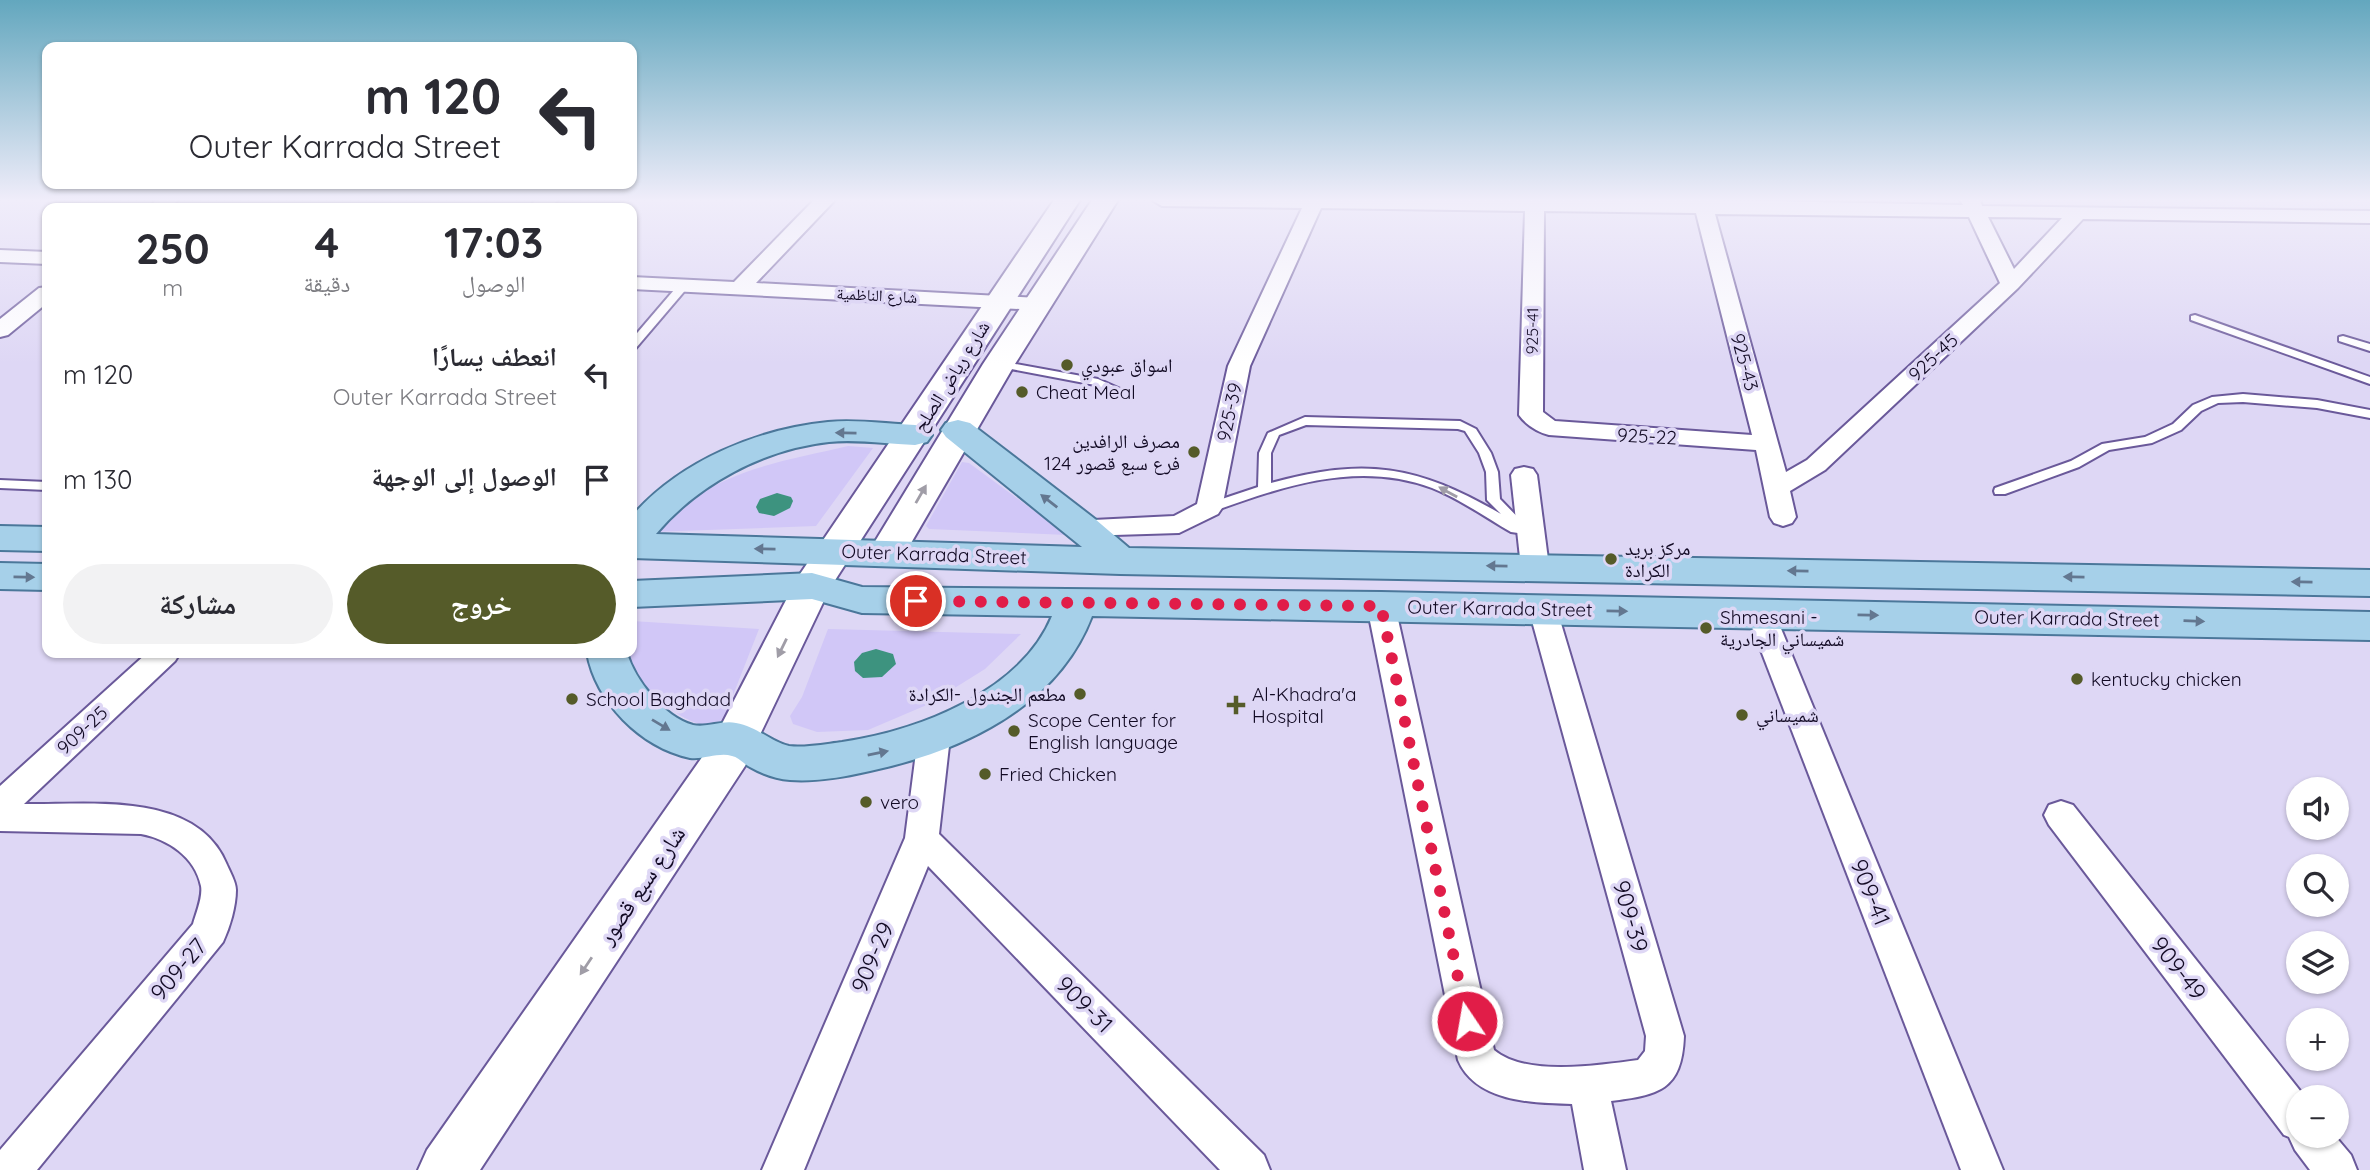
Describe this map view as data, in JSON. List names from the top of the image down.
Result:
{
  "streets": {
    "main road": ["Outer Karrada Street"],
    "street": [
      "شارع الناظمية",
      "925-41",
      "925-45",
      "925-43",
      "شارع رياض الصلح",
      "925-39",
      "925-22",
      "909-25",
      "شارع سبع قصور",
      "909-41",
      "909-39",
      "909-29",
      "909-49",
      "909-27",
      "909-31"
    ]
  },
  "crossings": [
    ["شارع الناظمية", "شارع رياض الصلح"],
    ["925-41", "925-22"],
    ["925-45", "925-43"],
    ["925-43", "925-22"],
    ["شارع رياض الصلح", "Outer Karrada Street"],
    ["شارع رياض الصلح", "شارع سبع قصور"],
    ["Outer Karrada Street", "شارع سبع قصور"],
    ["Outer Karrada Street", "909-41"],
    ["Outer Karrada Street", "909-39"],
    ["909-29", "909-31"]
  ],
  "one_way": ["شارع سبع قصور"],
  "places": {
    "other": [
      "اسواق عبودي",
      "Cheat Meal",
      "مصرف الرافدين فرع سبع قصور 124",
      "مركز بريد الكرادة",
      "Shmesani - شميساني الجادرية",
      "kentucky chicken",
      "مطعم الجندول -الكرادة",
      "School Baghdad",
      "شميساني",
      "Scope Center for English language",
      "Fried Chicken",
      "vero"
    ],
    "health": ["Al-Khadra'a Hospital"]
  },
  "page": {
    "turn": ["120 m", "Outer Karrada Street"],
    "eta": [
      "17:03",
      "الوصول",
      "4",
      "دقيقة",
      "250",
      "m"
    ],
    "list": [
      {
        "name": "انعطف يسارًا",
        "note": "Outer Karrada Street",
        "value": "120 m"
      },
      {
        "name": "الوصول إلى الوجهة",
        "value": "130 m"
      }
    ],
    "buttons": ["خروج", "مشاركة"],
    "map_buttons": ["+", "−"]
  }
}
